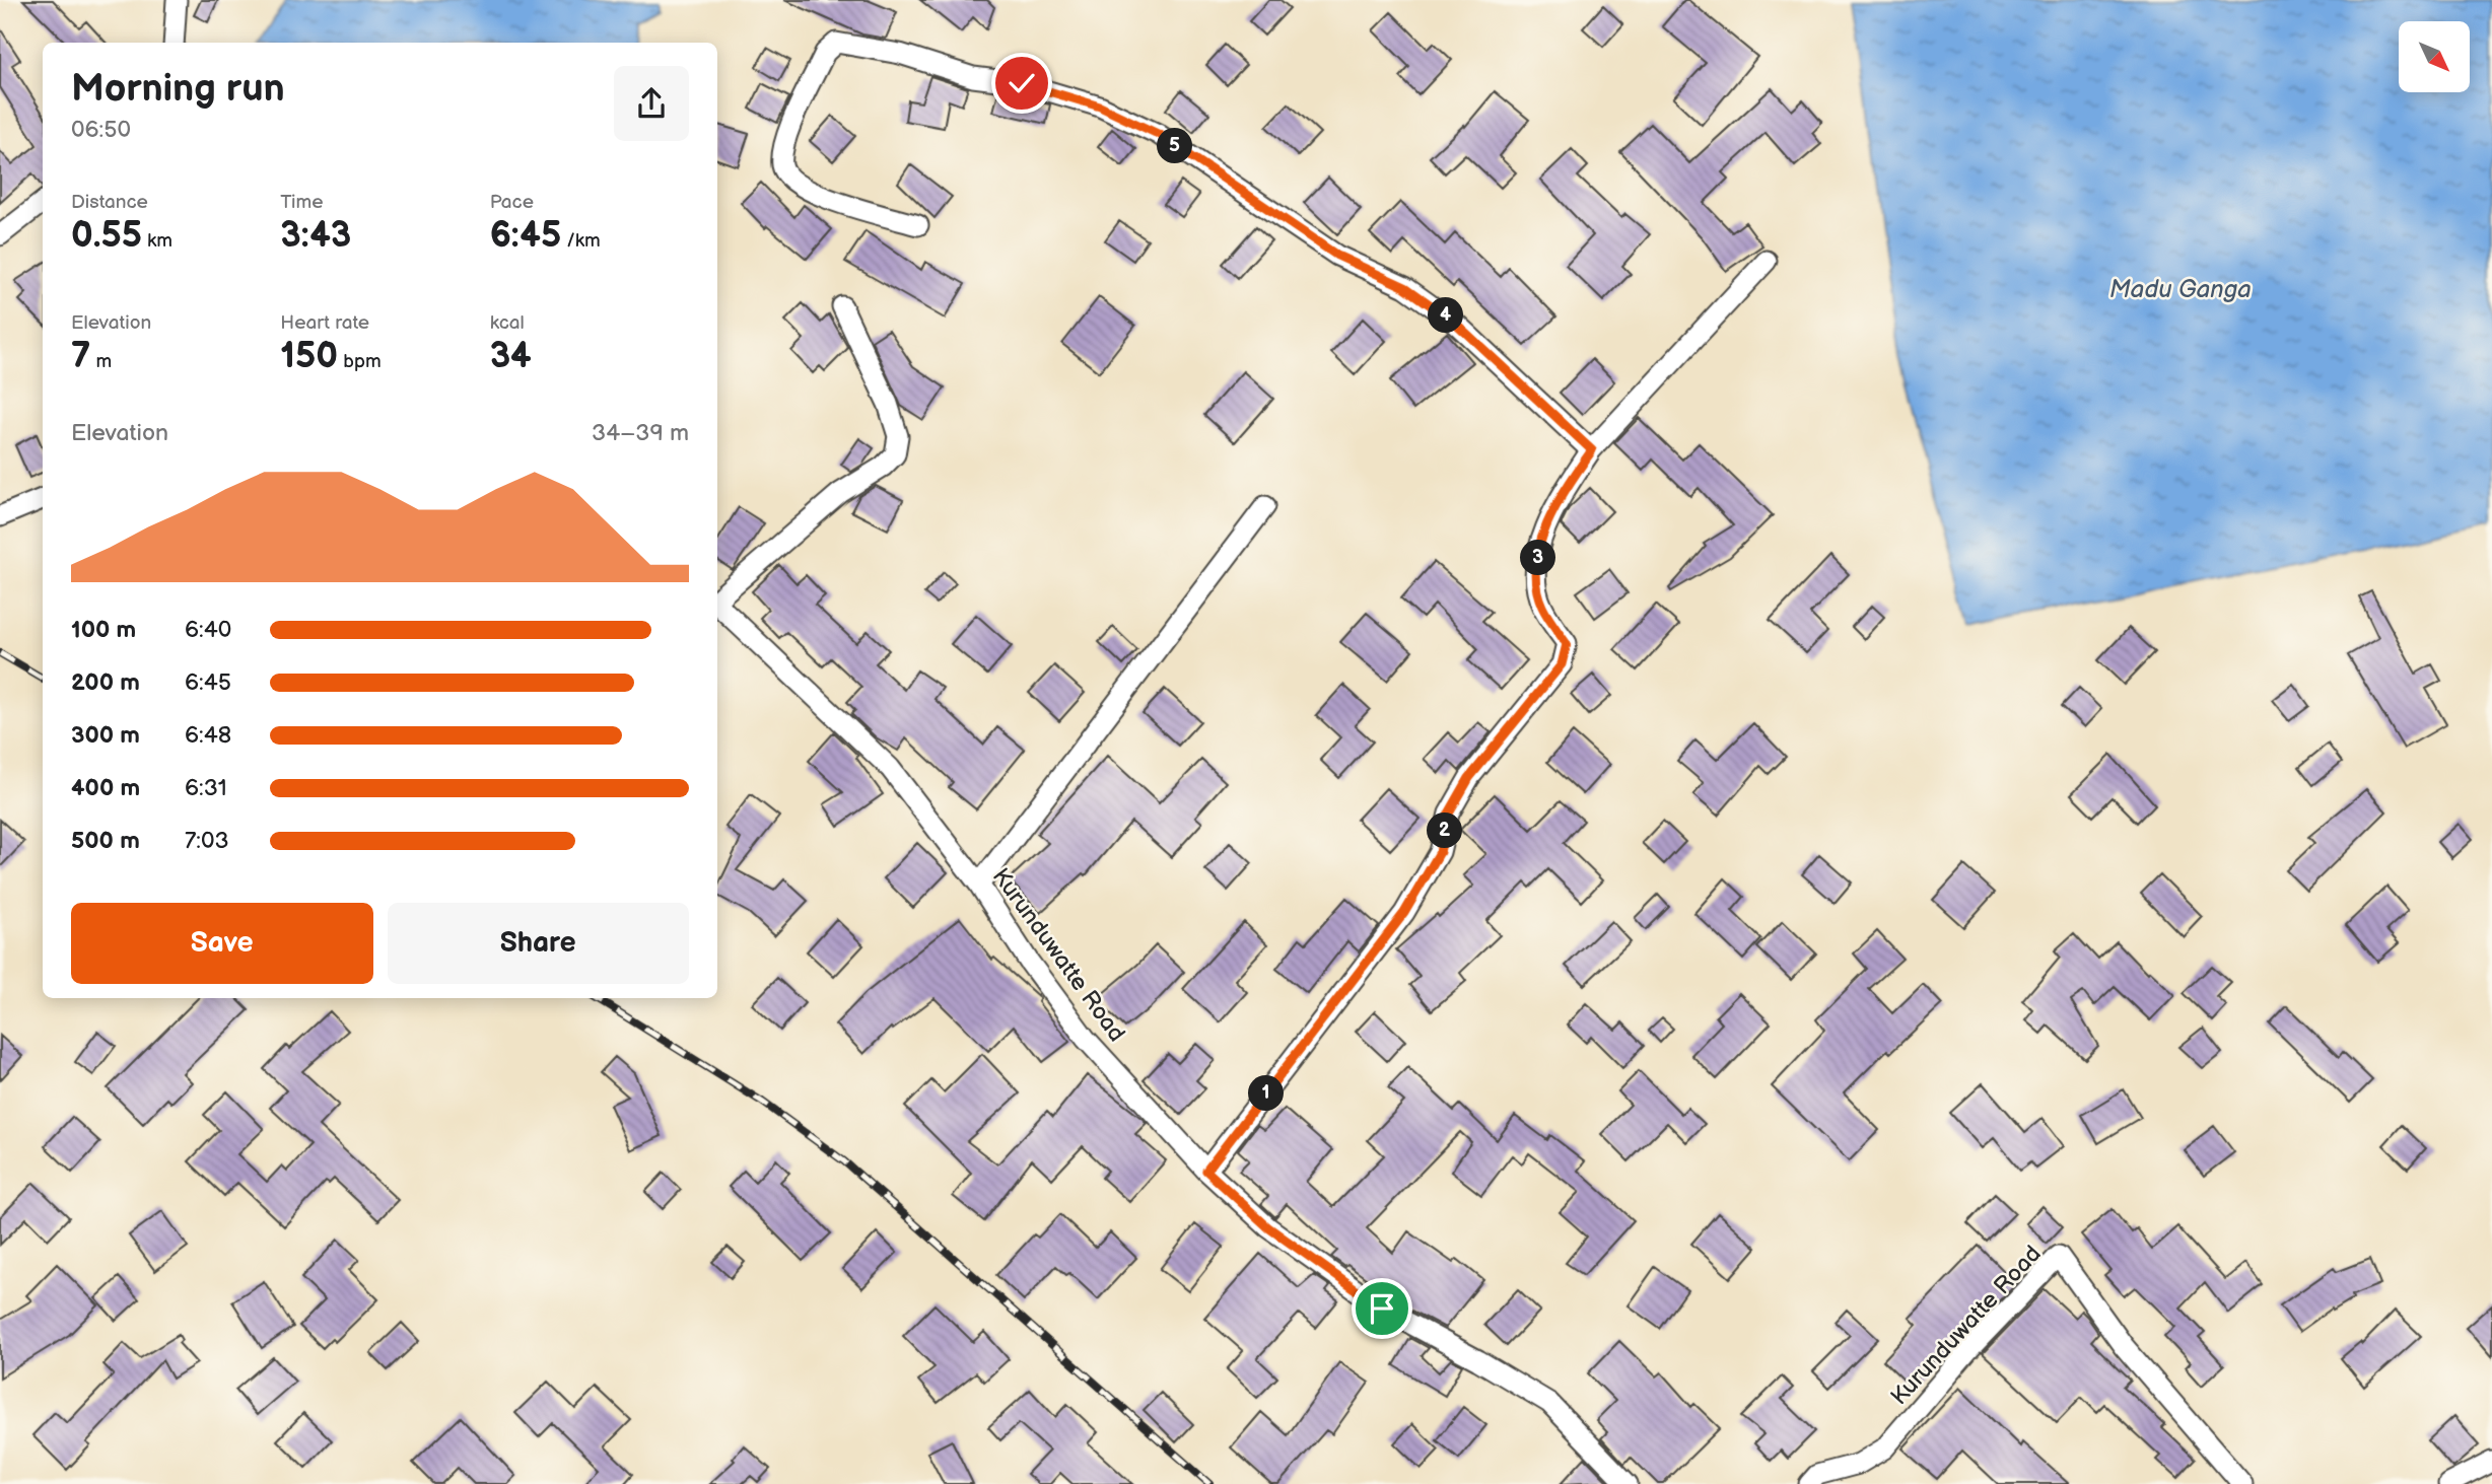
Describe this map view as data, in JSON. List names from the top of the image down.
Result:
{
  "streets": {
    "street": ["Kurunduwatte Road"]
  },
  "water": ["Madu Ganga"],
  "north": "bottom right",
  "page": {
    "heading": ["Morning run", "06:50"],
    "pins": [
      "5",
      "4",
      "3",
      "2",
      "1"
    ],
    "stats": [
      ["Distance", "0.55 km"],
      ["Time", "3:43"],
      ["Pace", "6:45 /km"],
      ["Elevation", "7 m"],
      ["Heart rate", "150 bpm"],
      ["kcal", "34"]
    ],
    "chart": ["Elevation", "34–39 m"],
    "list": [
      {
        "name": "100 m",
        "note": "6:40"
      },
      {
        "name": "200 m",
        "note": "6:45"
      },
      {
        "name": "300 m",
        "note": "6:48"
      },
      {
        "name": "400 m",
        "note": "6:31"
      },
      {
        "name": "500 m",
        "note": "7:03"
      }
    ],
    "buttons": ["Save", "Share"]
  }
}
